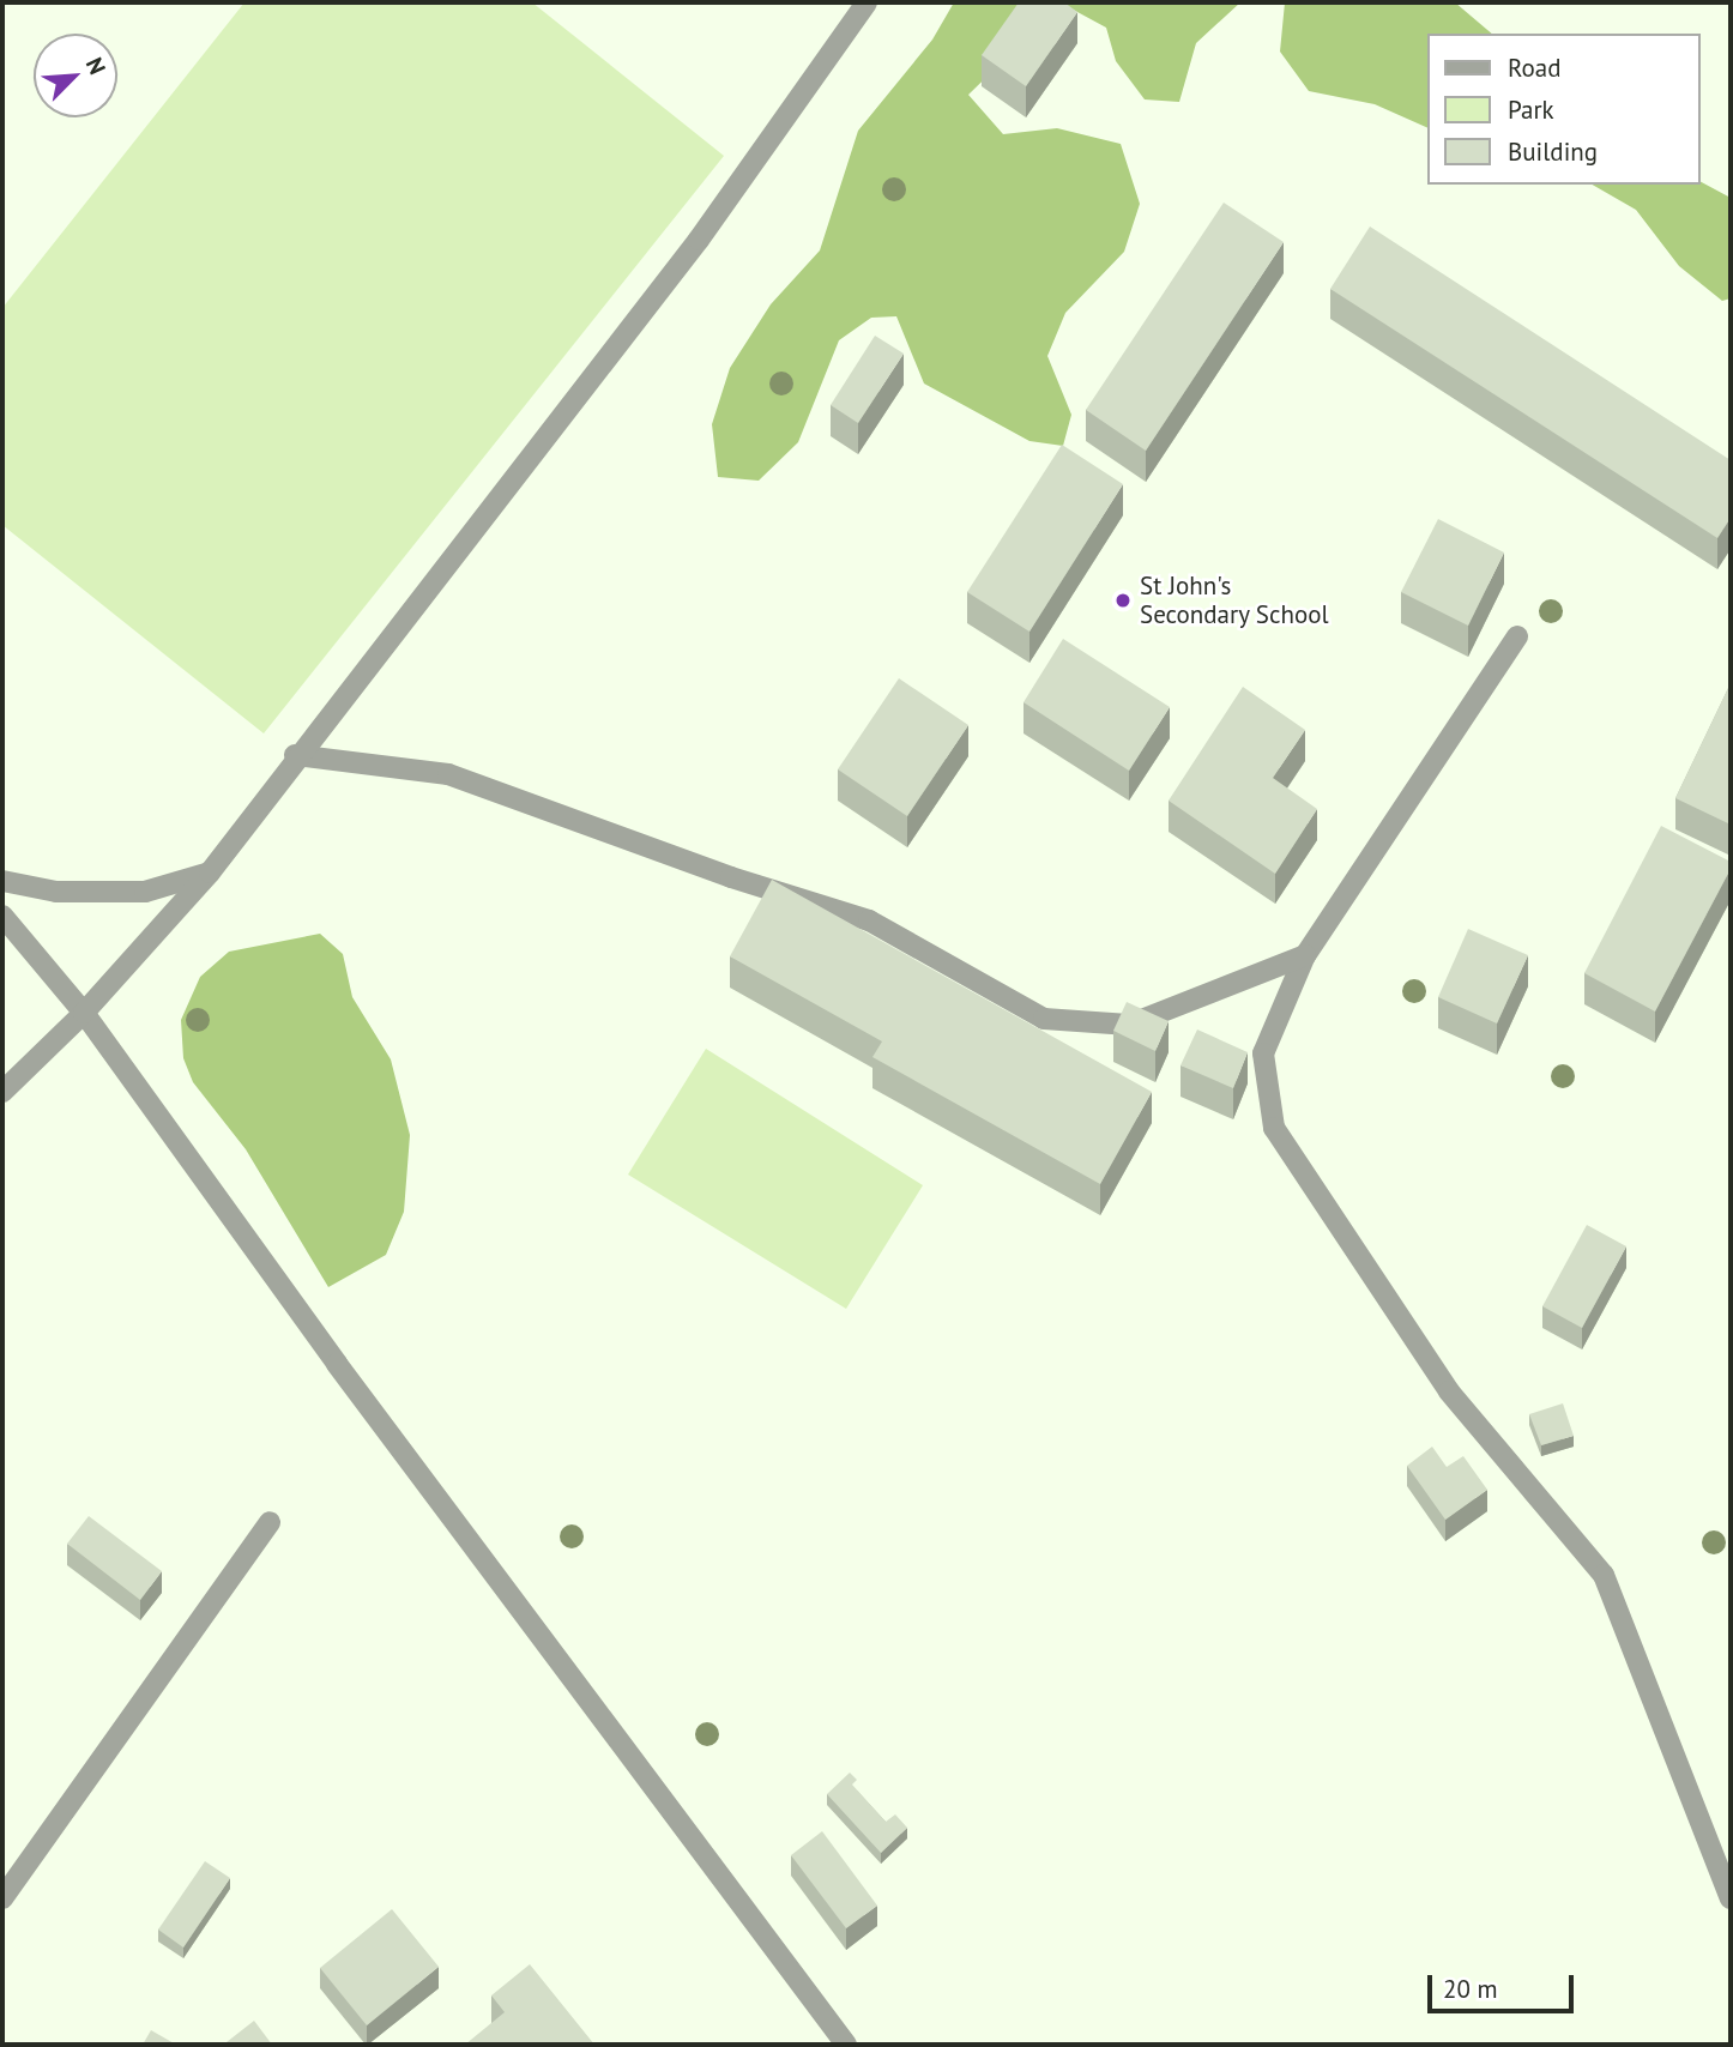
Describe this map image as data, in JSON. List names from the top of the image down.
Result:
{
  "places": ["St John's Secondary School"],
  "legend": ["Road", "Park", "Building"],
  "scale_bar": "20 m",
  "north": "top right"
}
